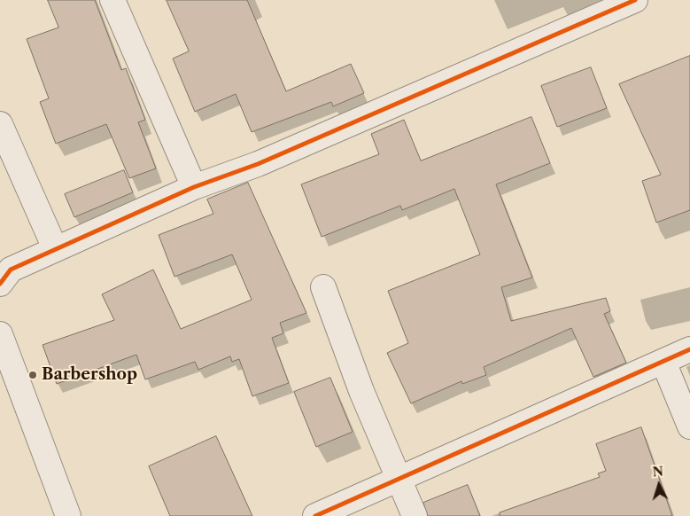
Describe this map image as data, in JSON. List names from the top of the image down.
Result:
{
  "places": ["Barbershop"],
  "north": "top"
}
